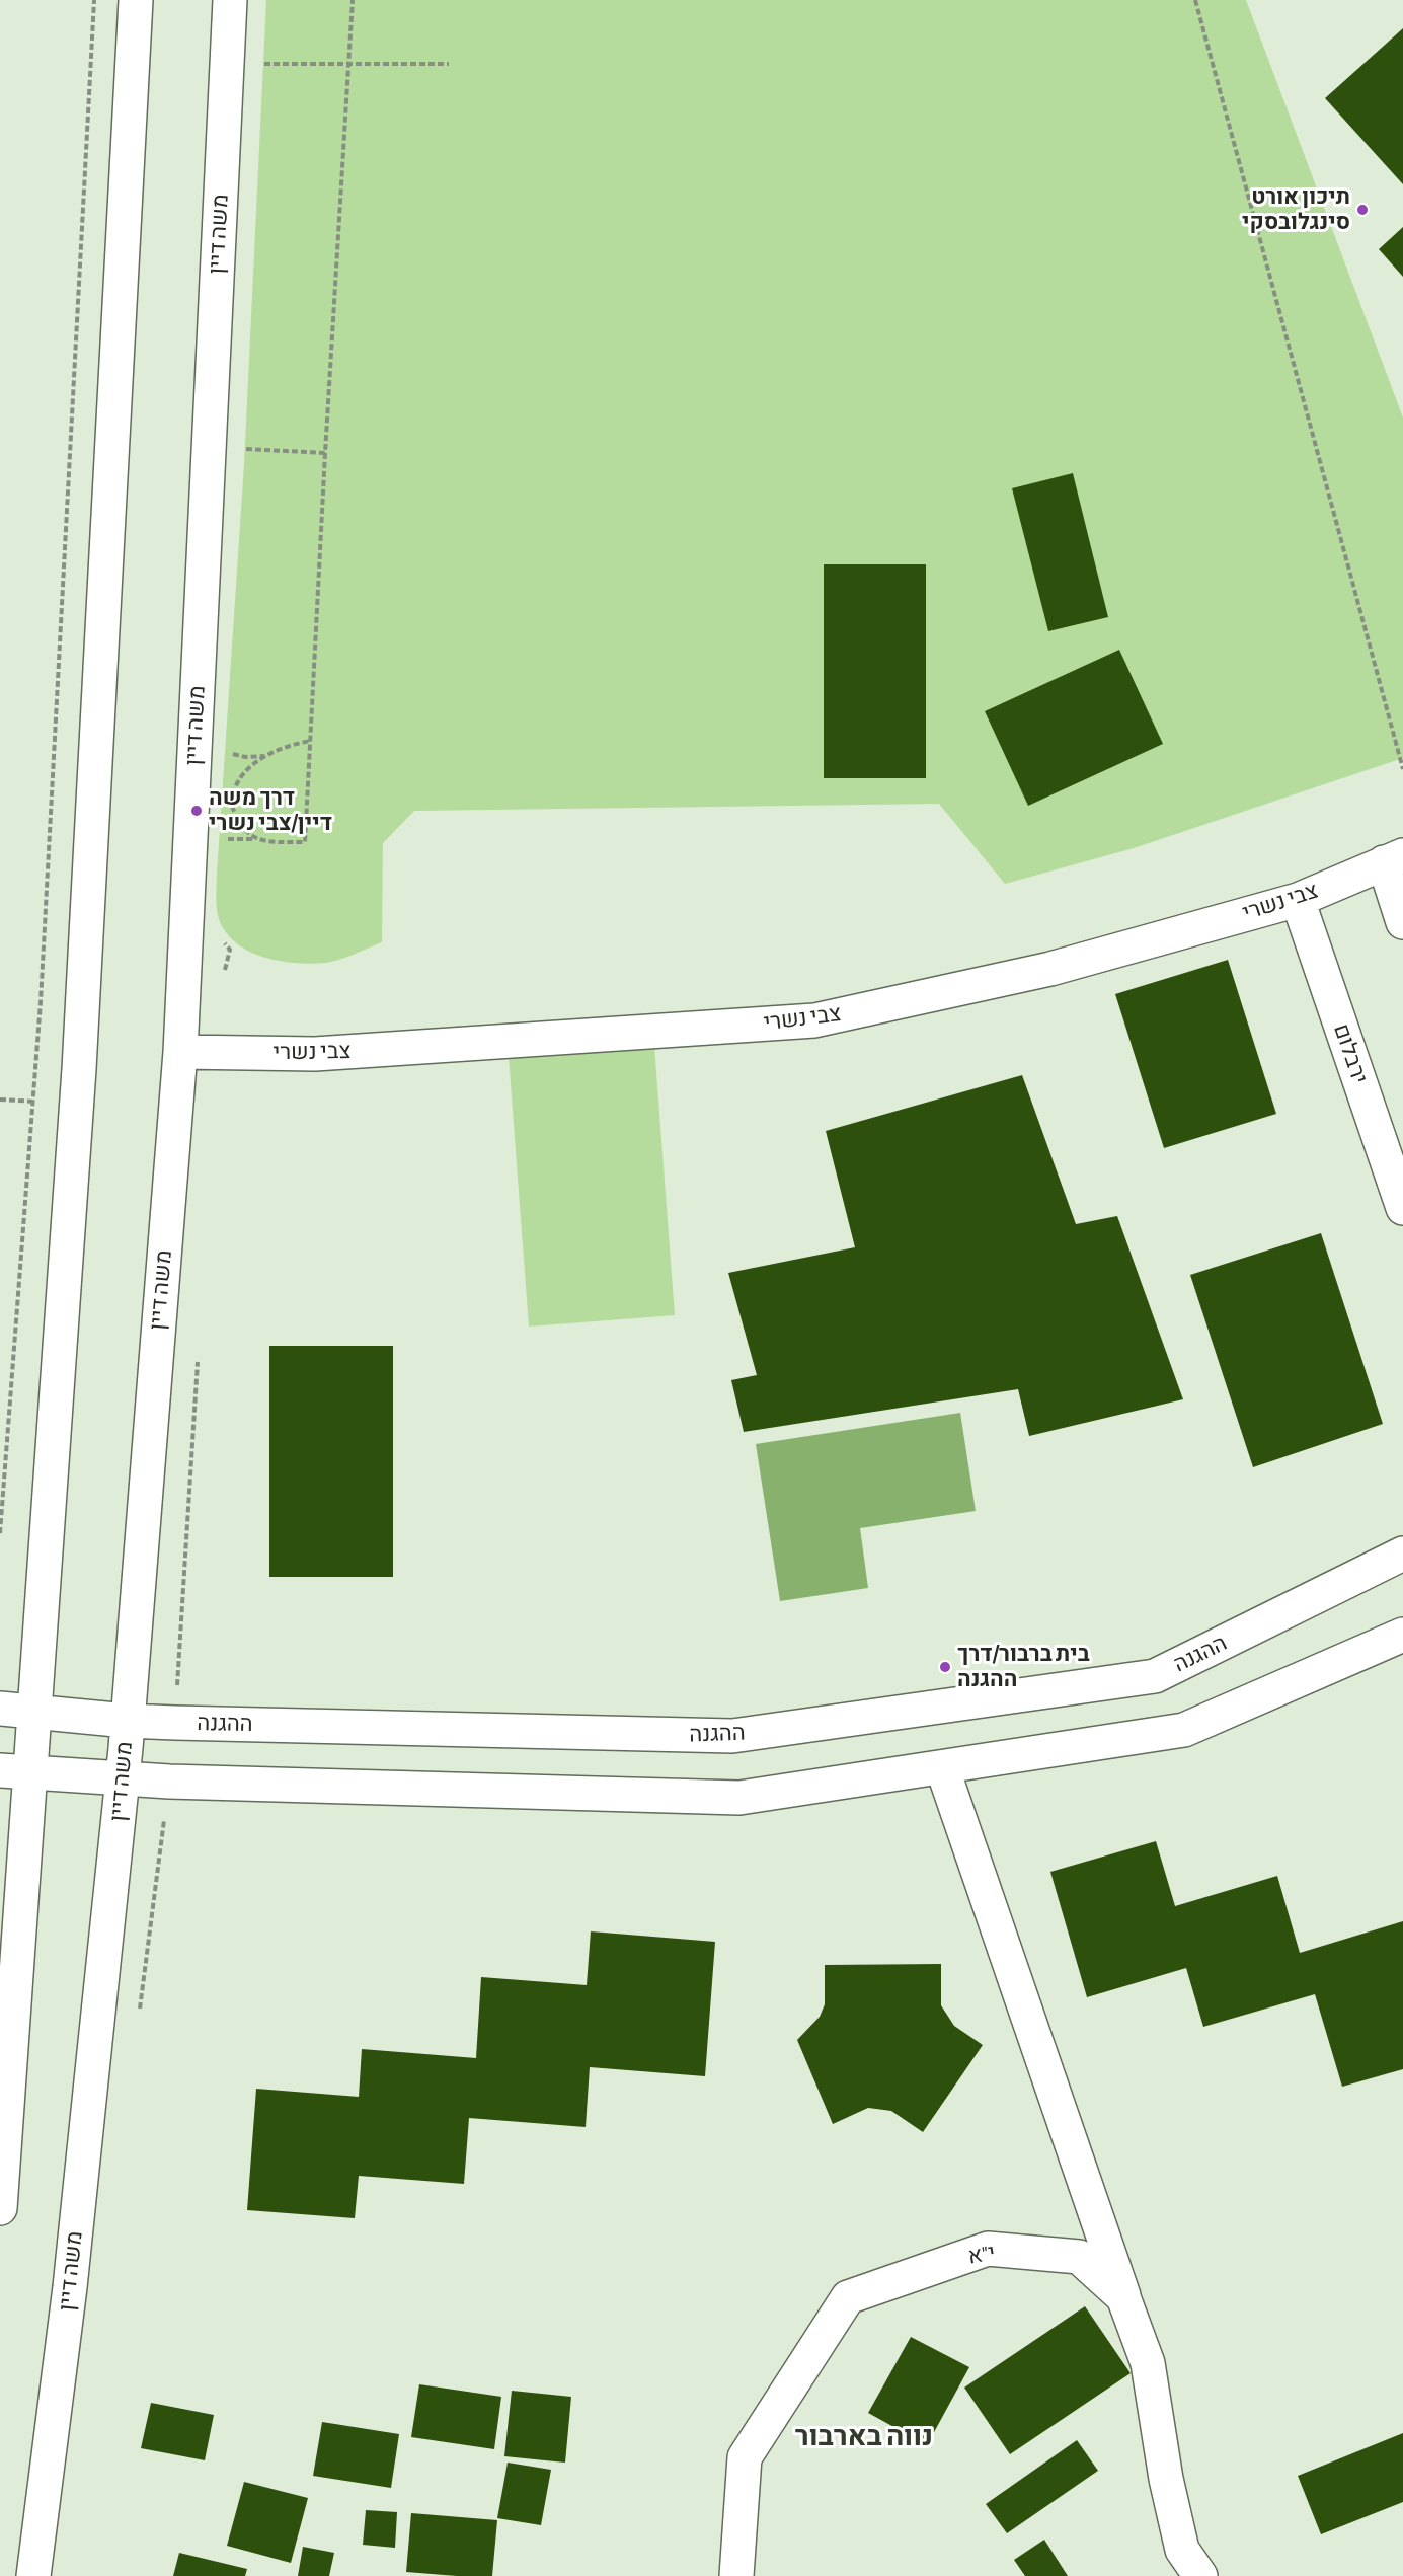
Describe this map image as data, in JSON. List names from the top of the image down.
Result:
{
  "streets": {
    "street": [
      "משה דיין",
      "צבי נשרי",
      "ירבלום",
      "ההגנה",
      "י\"א"
    ]
  },
  "crossings": [
    ["משה דיין", "צבי נשרי"],
    ["משה דיין", "ההגנה"],
    ["צבי נשרי", "ירבלום"]
  ],
  "districts": ["נווה בארבור"],
  "places": ["תיכון אורט סינגלובסקי", "דרך משה דיין/צבי נשרי", "בית ברבור/דרך ההגנה"]
}
